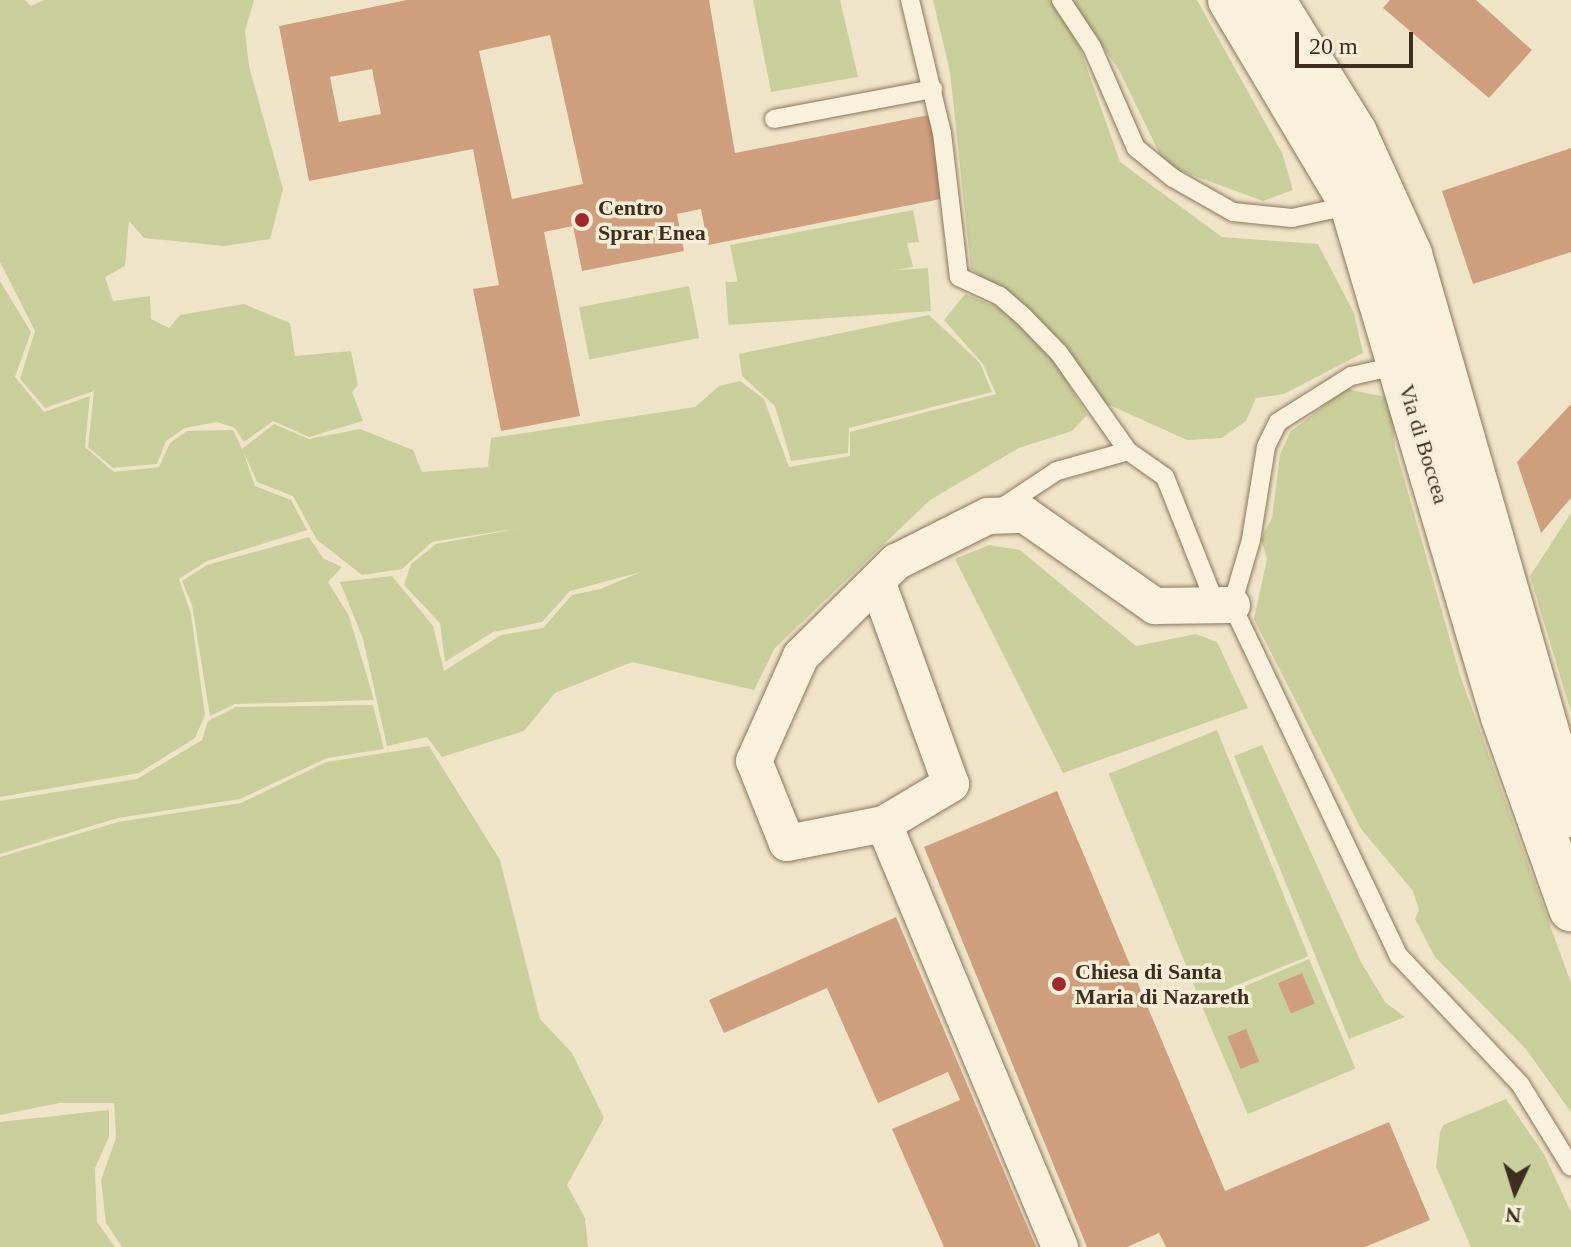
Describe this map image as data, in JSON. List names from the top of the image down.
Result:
{
  "streets": {
    "main road": ["Via di Boccea"]
  },
  "places": ["Centro Sprar Enea", "Chiesa di Santa Maria di Nazareth"],
  "scale_bar": "20 m",
  "north": "bottom"
}
